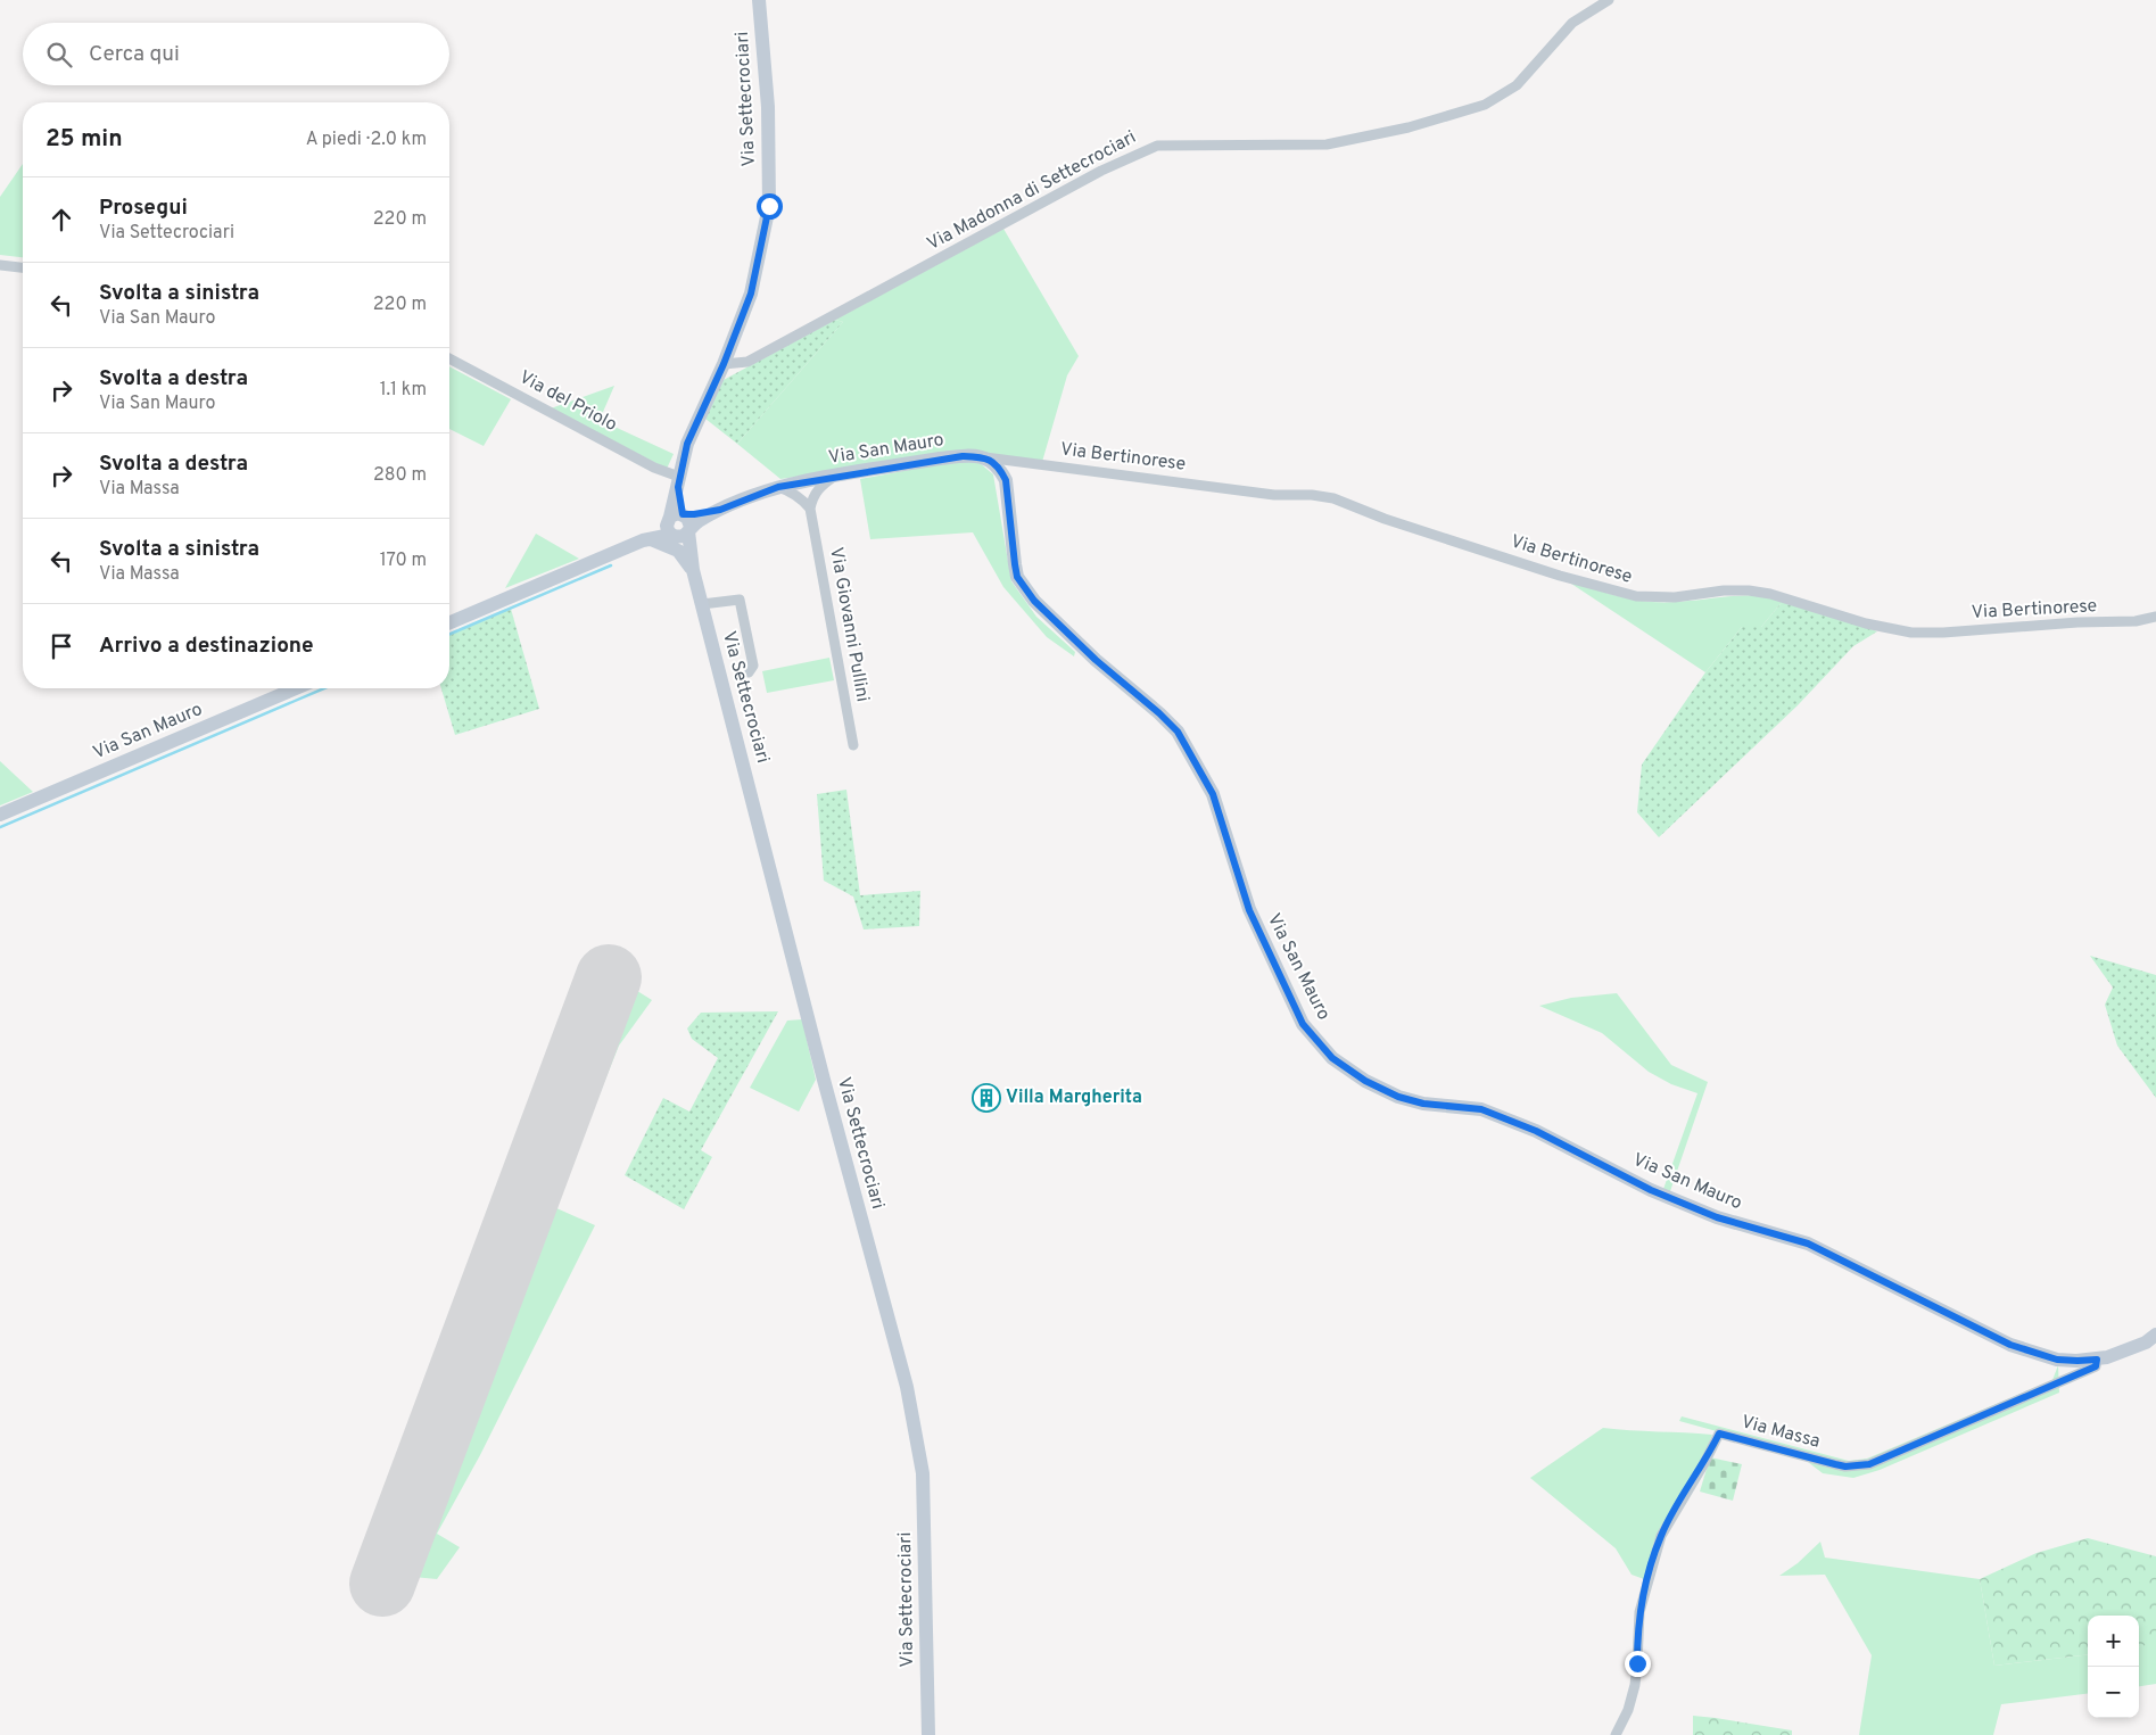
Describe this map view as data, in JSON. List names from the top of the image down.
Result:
{
  "streets": {
    "main road": ["Via Settecrociari", "Via San Mauro"],
    "street": [
      "Via Madonna di Settecrociari",
      "Via del Priolo",
      "Via Bertinorese",
      "Via Giovanni Pullini",
      "Via Massa"
    ]
  },
  "crossings": [
    ["Via Settecrociari", "Via Madonna di Settecrociari"],
    ["Via Settecrociari", "Via del Priolo"],
    ["Via Settecrociari", "Via San Mauro"],
    ["Via San Mauro", "Via Bertinorese"],
    ["Via San Mauro", "Via Giovanni Pullini"],
    ["Via San Mauro", "Via Massa"]
  ],
  "places": {
    "building": ["Villa Margherita"]
  },
  "page": {
    "search": "Cerca qui",
    "heading": ["25 min", "A piedi · 2.0 km"],
    "list": [
      ["Prosegui", "Via Settecrociari", "220 m"],
      ["Svolta a sinistra", "Via San Mauro", "220 m"],
      ["Svolta a destra", "Via San Mauro", "1.1 km"],
      ["Svolta a destra", "Via Massa", "280 m"],
      ["Svolta a sinistra", "Via Massa", "170 m"],
      "Arrivo a destinazione"
    ],
    "map_buttons": ["+", "−"]
  }
}
